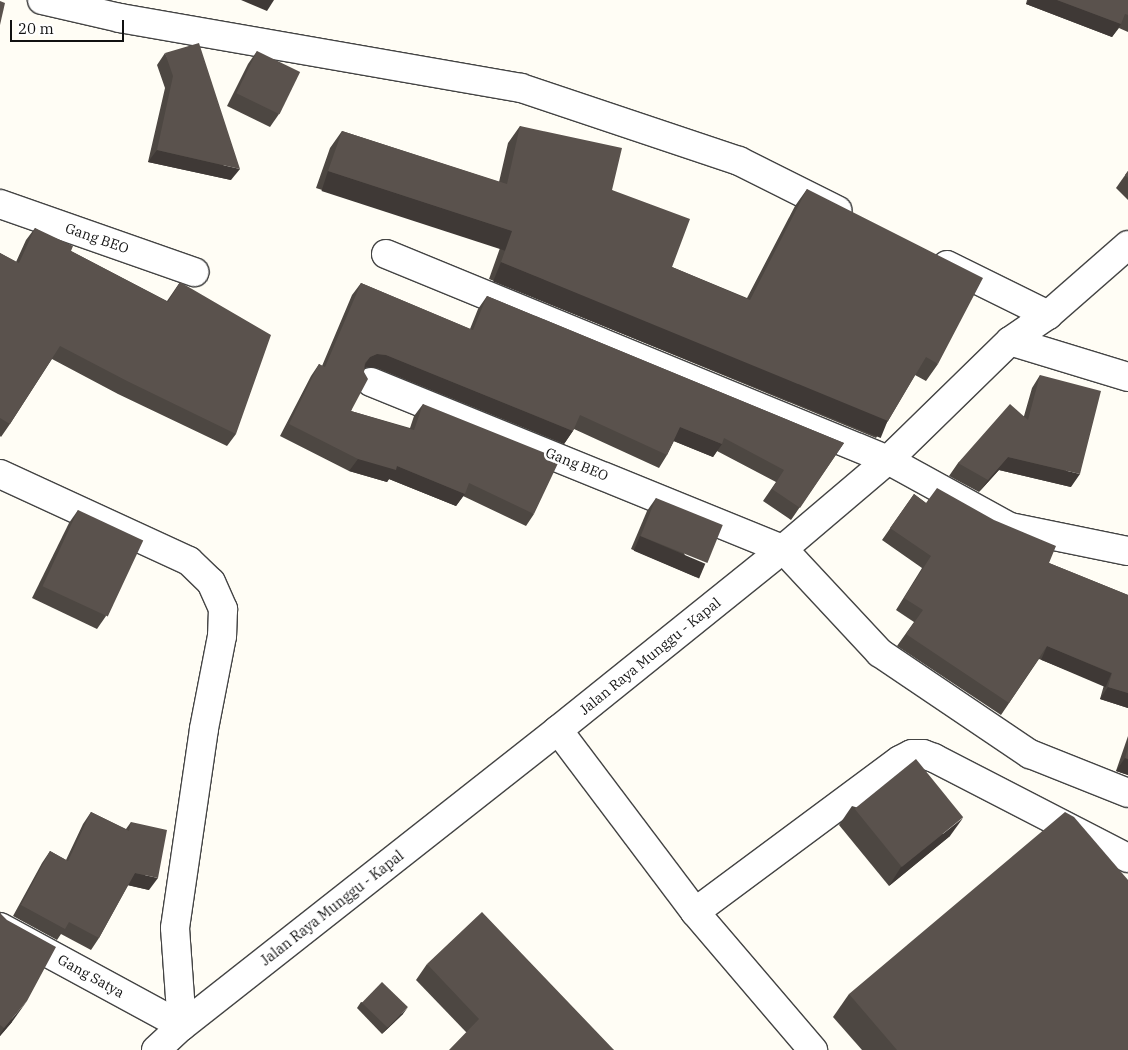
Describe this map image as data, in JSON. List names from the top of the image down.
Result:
{
  "streets": {
    "street": ["Gang BEO", "Jalan Raya Munggu - Kapal", "Gang Satya"]
  },
  "crossings": [
    ["Gang BEO", "Jalan Raya Munggu - Kapal"],
    ["Jalan Raya Munggu - Kapal", "Gang Satya"]
  ],
  "scale_bar": "20 m"
}
